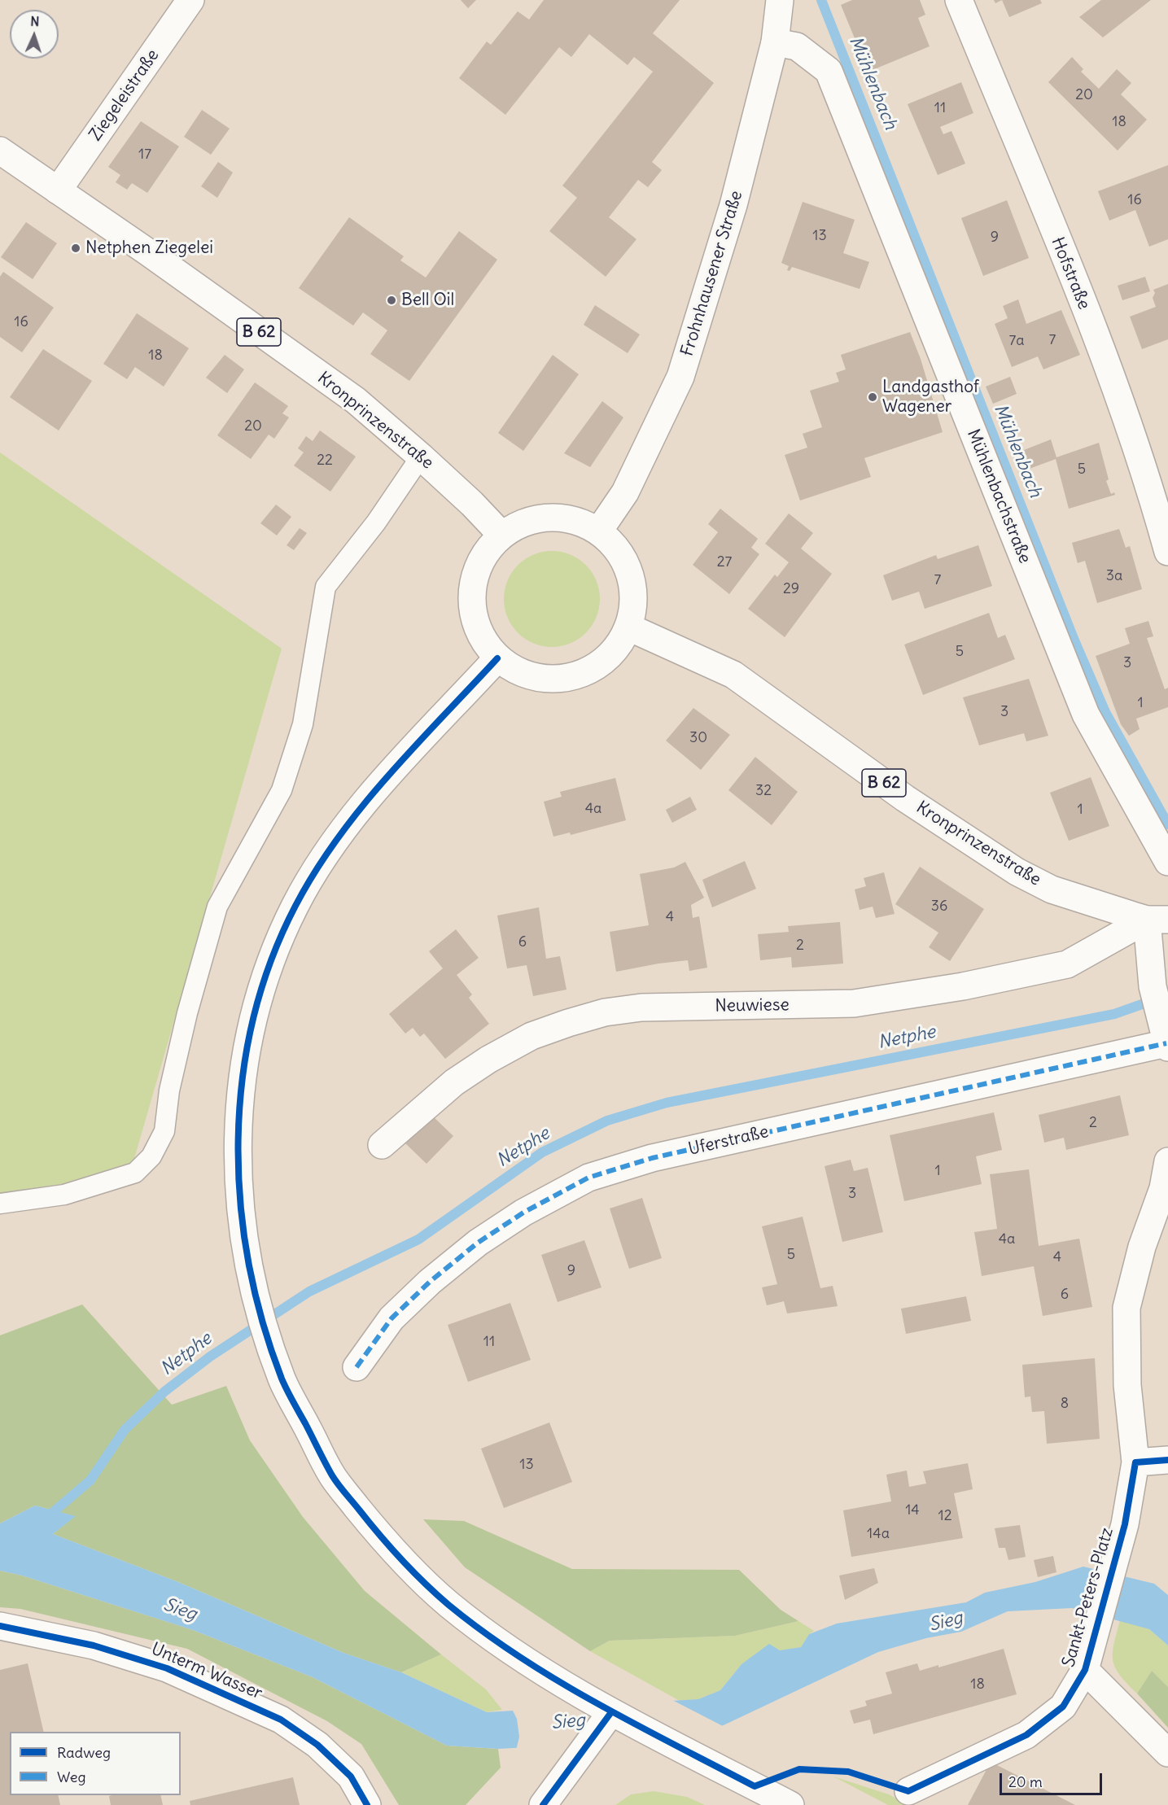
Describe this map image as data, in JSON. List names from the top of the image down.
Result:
{
  "streets": {
    "street": [
      "Ziegeleistraße",
      "Frohnhausener Straße",
      "Hofstraße",
      "B 62",
      "Kronprinzenstraße",
      "Mühlenbachstraße",
      "Neuwiese",
      "Uferstraße",
      "Sankt-Peters-Platz",
      "Unterm Wasser"
    ]
  },
  "crossings": [
    ["Ziegeleistraße", "Kronprinzenstraße"],
    ["Frohnhausener Straße", "Kronprinzenstraße"],
    ["Frohnhausener Straße", "Mühlenbachstraße"],
    ["Kronprinzenstraße", "Neuwiese"]
  ],
  "water": ["Mühlenbach", "Netphe", "Sieg"],
  "places": ["Netphen Ziegelei", "Bell Oil", "Landgasthof Wagener"],
  "house_numbers": [
    "20",
    "11",
    "18",
    "17",
    "16",
    "13",
    "9",
    "16",
    "7",
    "7a",
    "18",
    "20",
    "22",
    "5",
    "27",
    "3a",
    "7",
    "29",
    "5",
    "3",
    "1",
    "3",
    "30",
    "32",
    "4a",
    "1",
    "36",
    "4",
    "6",
    "2",
    "2",
    "1",
    "3",
    "4a",
    "5",
    "4",
    "9",
    "6",
    "11",
    "8",
    "13",
    "14",
    "12",
    "14a",
    "18"
  ],
  "legend": ["Radweg", "Weg"],
  "scale_bar": "20 m",
  "north": "top"
}
